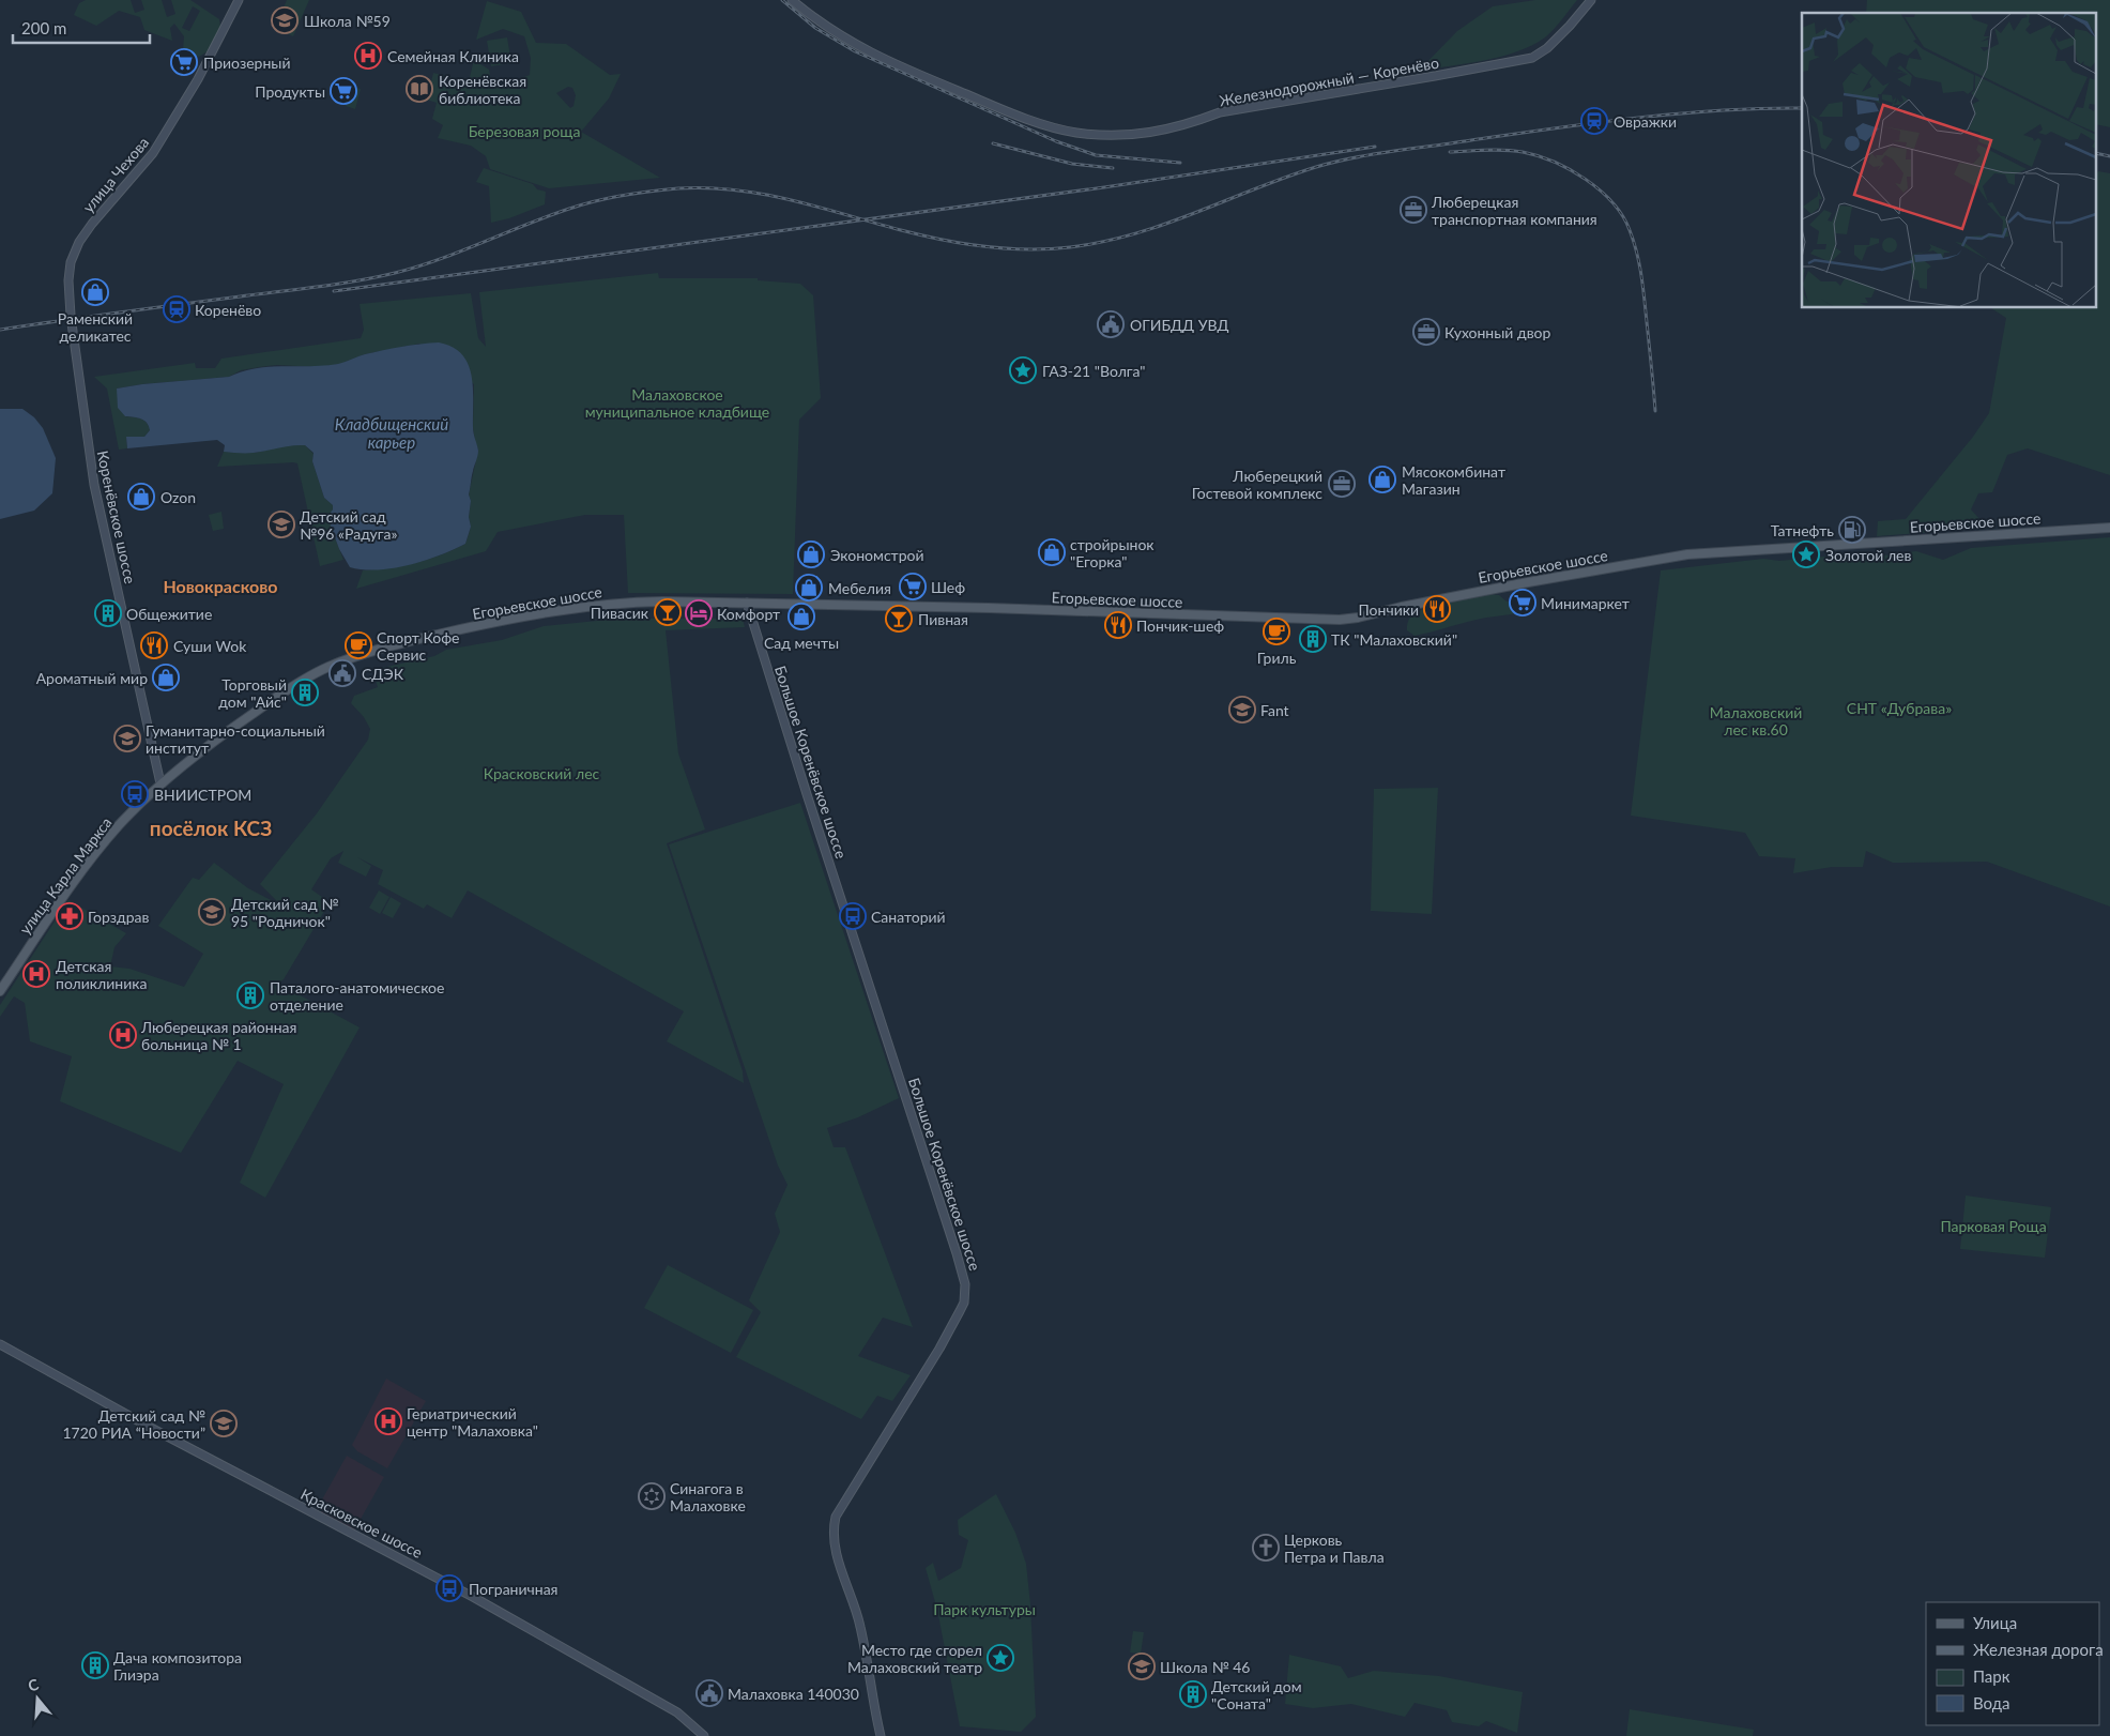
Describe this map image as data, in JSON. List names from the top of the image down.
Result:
{
  "streets": {
    "main road": [
      "Железнодорожный — Коренёво",
      "улица Чехова",
      "Коренёвское шоссе",
      "Егорьевское шоссе",
      "Большое Коренёвское шоссе",
      "улица Карла Маркса",
      "Красковское шоссе"
    ]
  },
  "crossings": [
    ["улица Чехова", "Коренёвское шоссе"],
    ["Коренёвское шоссе", "Егорьевское шоссе"],
    ["Коренёвское шоссе", "улица Карла Маркса"],
    ["Егорьевское шоссе", "Большое Коренёвское шоссе"],
    ["Егорьевское шоссе", "улица Карла Маркса"]
  ],
  "districts": ["Новокрасково", "посёлок КСЗ"],
  "water": ["Кладбищенский карьер"],
  "parks": [
    "Березовая роща",
    "Малаховское муниципальное кладбище",
    "СНТ «Дубрава»",
    "Малаховский лес кв.60",
    "Красковский лес",
    "Парковая Роща",
    "Парк культуры"
  ],
  "places": {
    "school or university": [
      "Школа №59",
      "Детский сад №96 «Радуга»",
      "Fant",
      "Гуманитарно-социальный институт",
      "Детский сад № 95 \"Родничок\"",
      "Детский сад № 1720 РИА “Новости”",
      "Школа № 46"
    ],
    "hospital": [
      "Семейная Клиника",
      "Детская поликлиника",
      "Люберецкая районная больница № 1",
      "Гериатрический центр \"Малаховка\""
    ],
    "supermarket": [
      "Приозерный",
      "Продукты",
      "Шеф",
      "Минимаркет"
    ],
    "library": ["Коренёвская библиотека"],
    "station": ["Овражки", "Коренёво"],
    "office": ["Люберецкая транспортная компания", "Кухонный двор", "Люберецкий Гостевой комплекс"],
    "shop": [
      "Раменский деликатес",
      "Мясокомбинат Магазин",
      "Ozon",
      "стройрынок \"Егорка\"",
      "Экономстрой",
      "Мебелия",
      "Сад мечты",
      "Ароматный мир"
    ],
    "public building": ["ОГИБДД УВД", "СДЭК", "Малаховка 140030"],
    "place": ["ГАЗ-21 \"Волга\"", "Золотой лев", "Место где сгорел Малаховский театр"],
    "fuel station": ["Татнефть"],
    "restaurant": ["Пончики", "Пончик-шеф", "Суши Wok"],
    "bar": ["Пивасик", "Пивная"],
    "building": [
      "Общежитие",
      "ТК \"Малаховский\"",
      "Торговый дом \"Айс\"",
      "Паталого-анатомическое отделение",
      "Дача композитора Глиэра",
      "Детский дом \"Соната\""
    ],
    "hotel": ["Комфорт"],
    "cafe": ["Гриль", "Спорт Кофе Сервис"],
    "bus stop": ["ВНИИСТРОМ", "Санаторий", "Пограничная"],
    "pharmacy": ["Горздрав"],
    "synagogue": ["Синагога в Малаховке"],
    "church": ["Церковь Петра и Павла"]
  },
  "legend": [
    "Улица",
    "Железная дорога",
    "Парк",
    "Вода"
  ],
  "scale_bar": "200 m",
  "north": "top"
}
